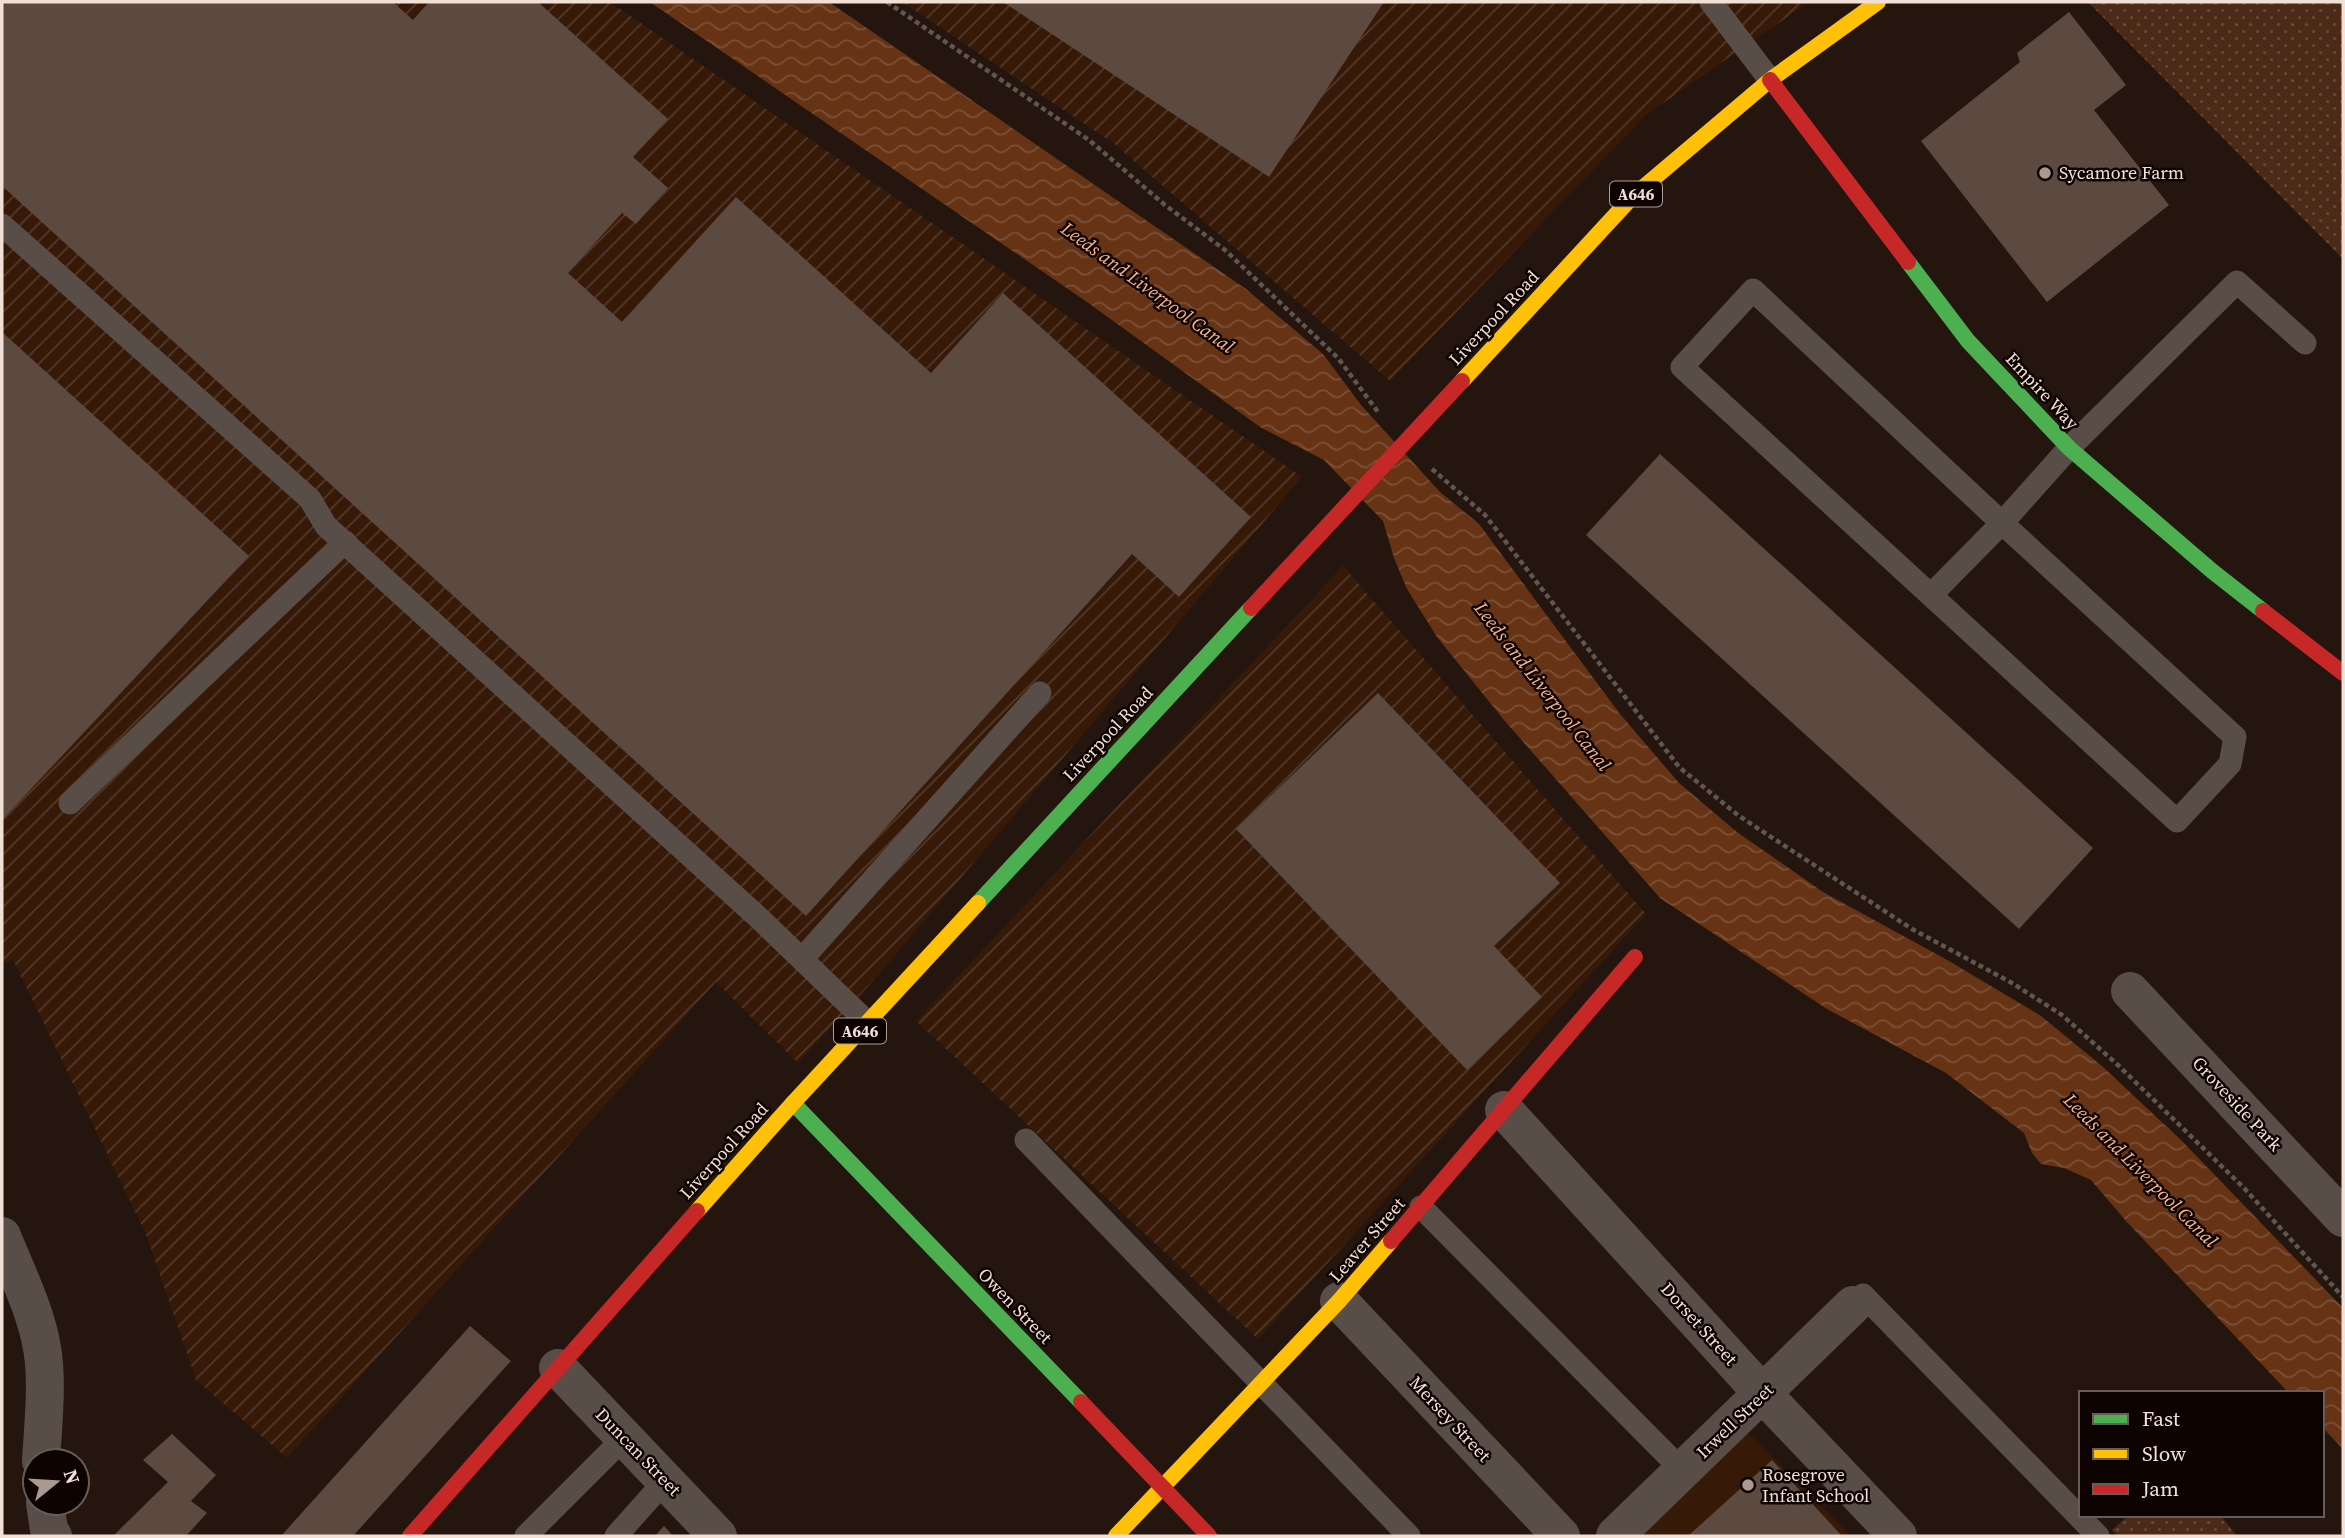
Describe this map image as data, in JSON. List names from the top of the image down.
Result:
{
  "streets": {
    "street": [
      "A646",
      "Liverpool Road",
      "Empire Way",
      "Groveside Park",
      "Leaver Street",
      "Owen Street",
      "Dorset Street",
      "Mersey Street",
      "Irwell Street",
      "Duncan Street"
    ]
  },
  "crossings": [
    ["Liverpool Road", "Empire Way"],
    ["Liverpool Road", "Owen Street"],
    ["Liverpool Road", "Duncan Street"],
    ["Leaver Street", "Owen Street"],
    ["Leaver Street", "Dorset Street"],
    ["Leaver Street", "Mersey Street"],
    ["Dorset Street", "Irwell Street"]
  ],
  "water": ["Leeds and Liverpool Canal"],
  "places": ["Sycamore Farm", "Rosegrove Infant School"],
  "legend": ["Fast", "Slow", "Jam"],
  "north": "right"
}
